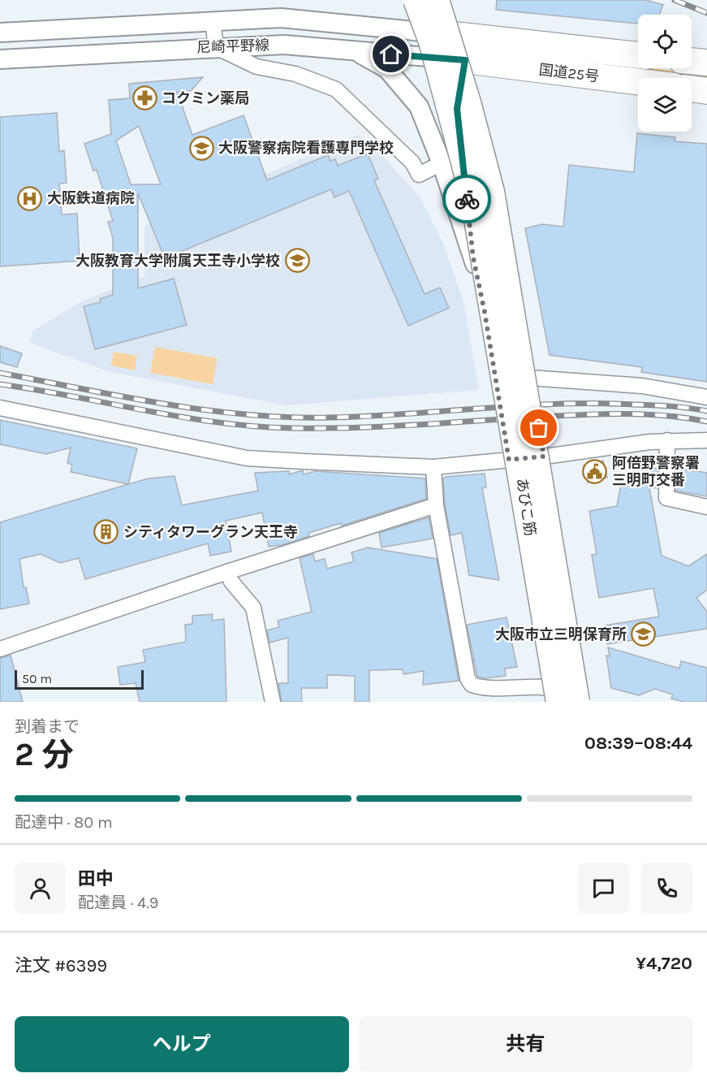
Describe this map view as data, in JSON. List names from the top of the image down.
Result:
{
  "streets": {
    "highway": ["国道25号"],
    "main road": ["あびこ筋"],
    "street": ["尼崎平野線"]
  },
  "crossings": [
    ["尼崎平野線", "国道25号"]
  ],
  "places": {
    "pharmacy": ["コクミン薬局"],
    "school or university": ["大阪警察病院看護専門学校", "大阪教育大学附属天王寺小学校", "大阪市立三明保育所"],
    "hospital": ["大阪鉄道病院"],
    "public building": ["阿倍野警察署 三明町交番"],
    "building": ["シティタワーグラン天王寺"]
  },
  "scale_bar": "50 m",
  "page": {
    "scale": "50 m",
    "heading": ["2 分", "到着まで", "08:39–08:44"],
    "panel": [
      "田中",
      "配達員 · 4.9",
      "注文 #6399",
      "¥4,720"
    ],
    "bar": "配達中 · 80 m",
    "buttons": ["ヘルプ", "共有"]
  }
}
